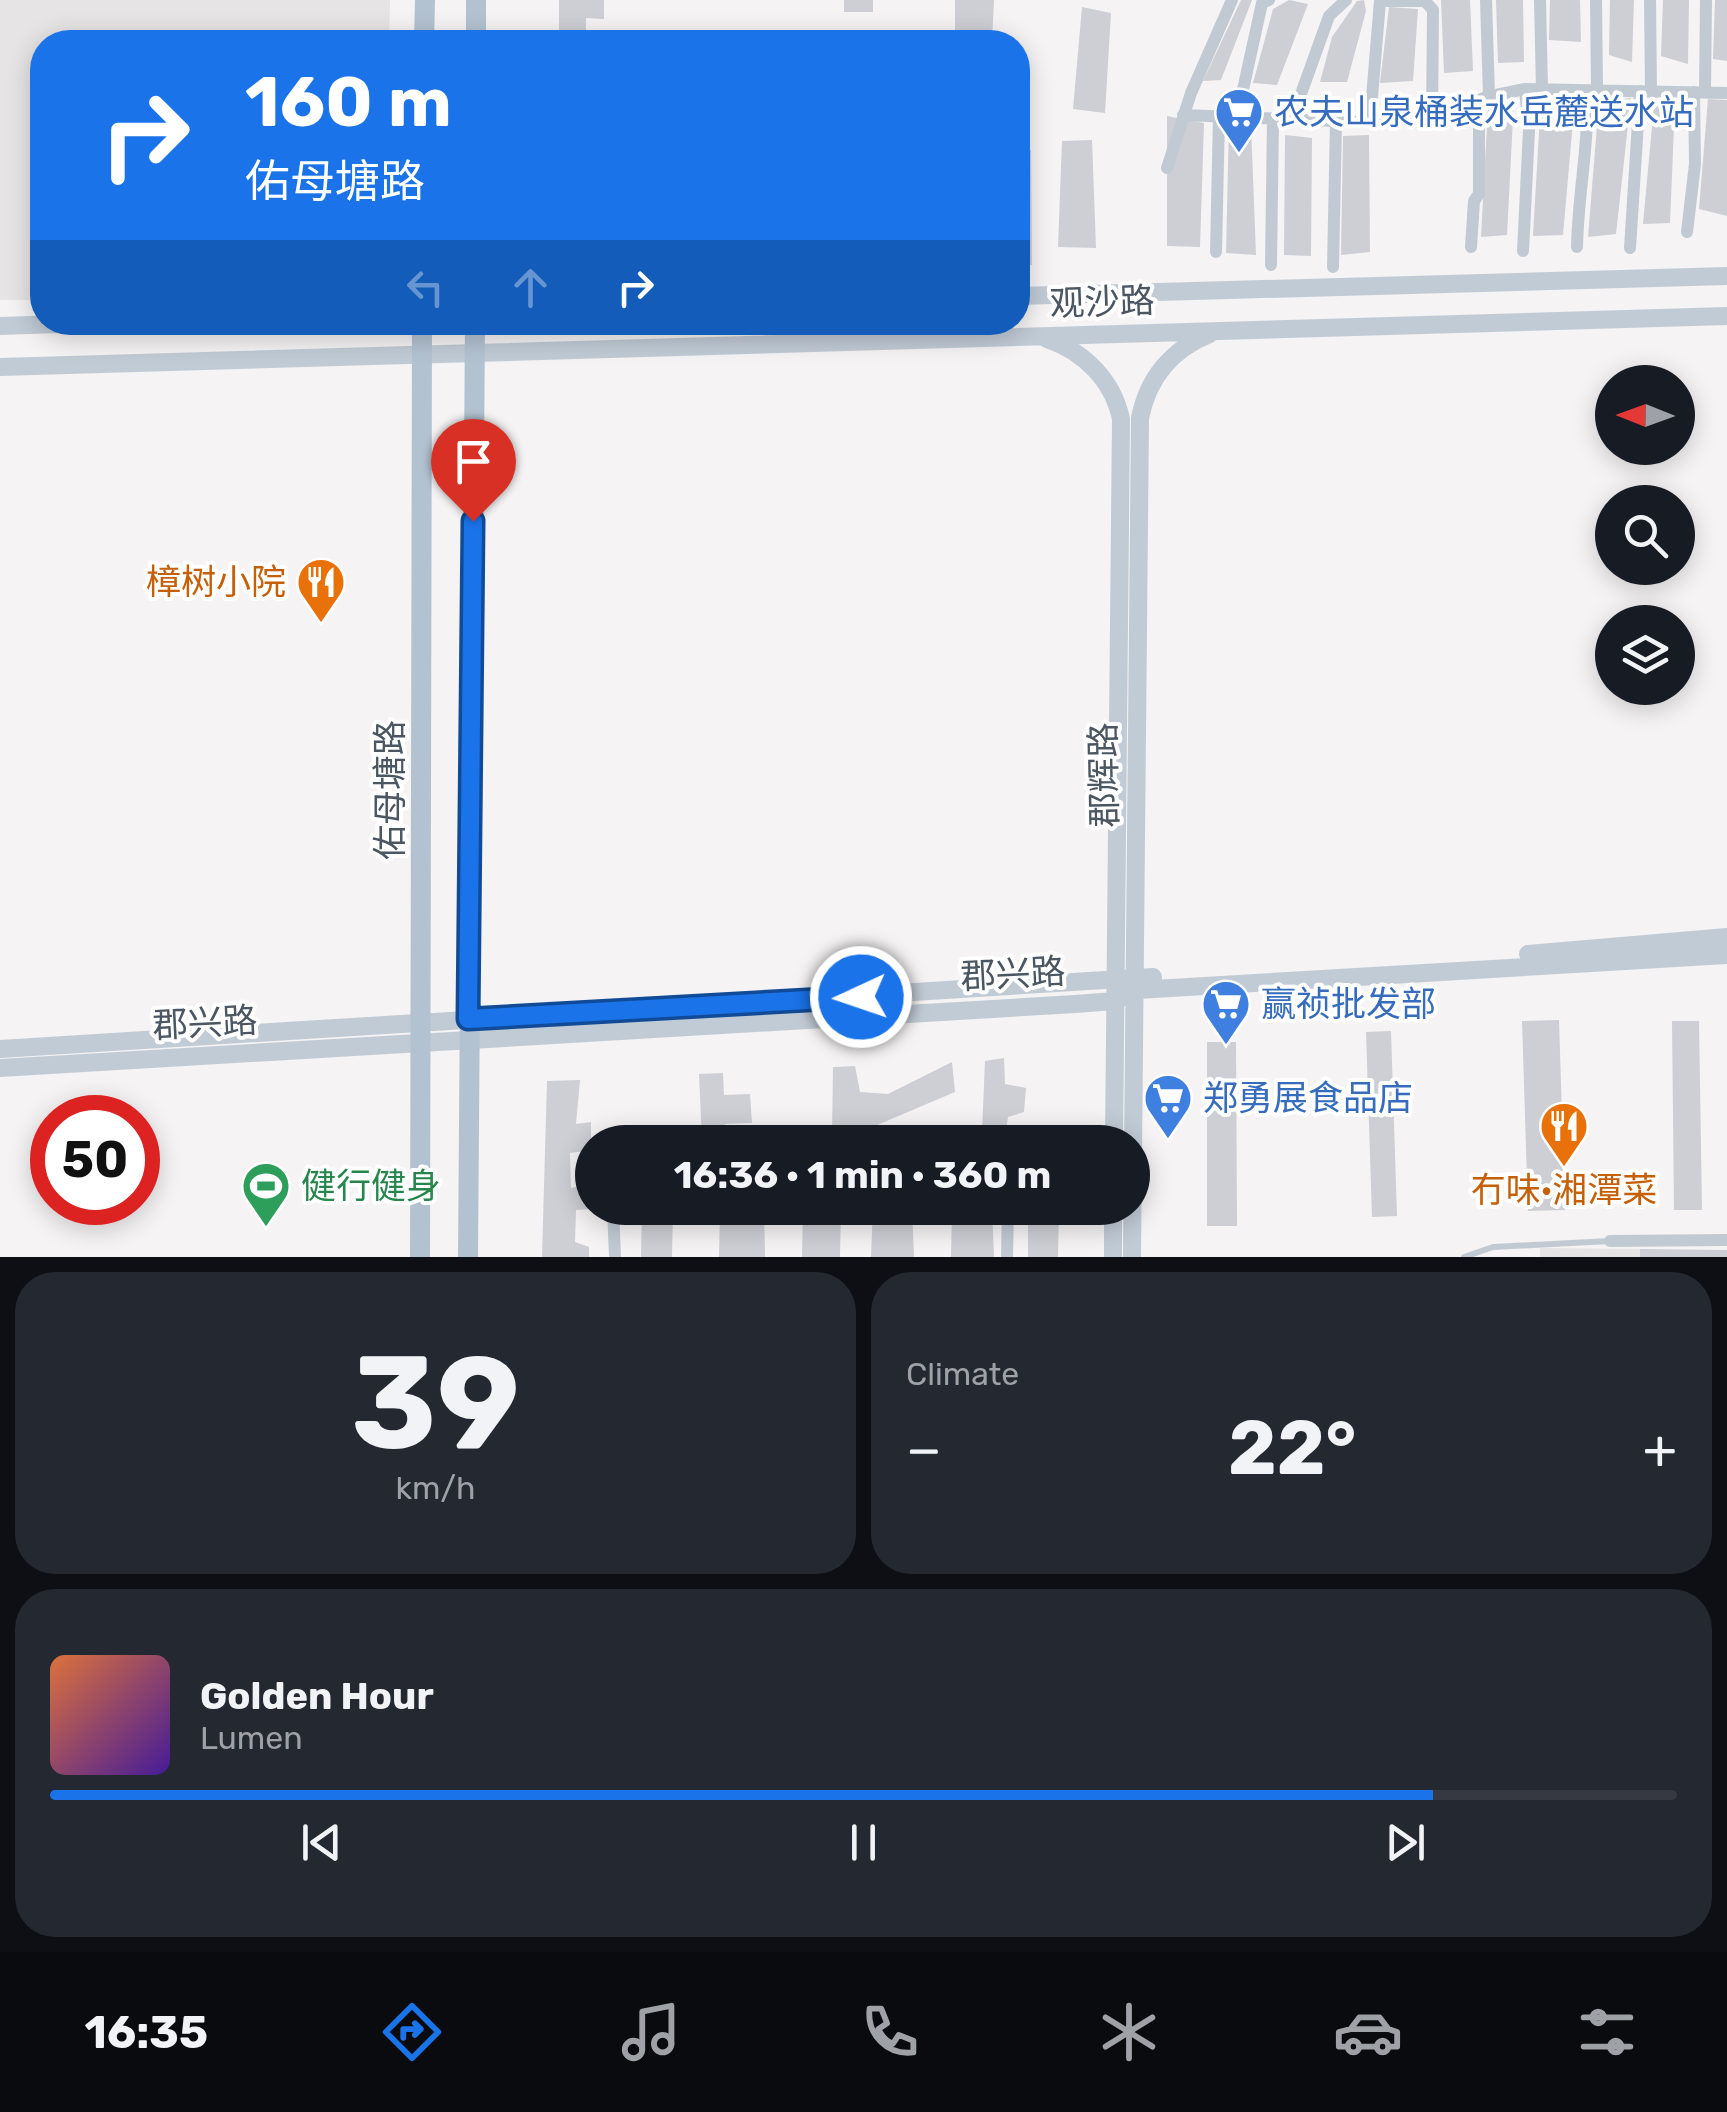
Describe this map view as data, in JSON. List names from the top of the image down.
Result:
{
  "streets": {
    "main road": [
      "观沙路",
      "郡辉路",
      "佑母塘路",
      "郡兴路"
    ]
  },
  "crossings": [
    ["观沙路", "郡辉路"],
    ["观沙路", "佑母塘路"],
    ["郡辉路", "郡兴路"],
    ["佑母塘路", "郡兴路"]
  ],
  "places": {
    "supermarket": ["农夫山泉桶装水岳麓送水站", "赢祯批发部", "郑勇展食品店"],
    "restaurant": ["樟树小院", "冇味·湘潭菜"],
    "sports": ["健行健身"]
  },
  "north": "left",
  "page": {
    "turn": ["160 m", "佑母塘路"],
    "limit": "50",
    "trip": "16:36 · 1 min · 360 m",
    "tile": [
      ["39", "km/h"],
      "Climate"
    ],
    "heat": ["−", "22°", "+"],
    "song": ["Golden Hour", "Lumen"],
    "tabs": "16:35"
  }
}
